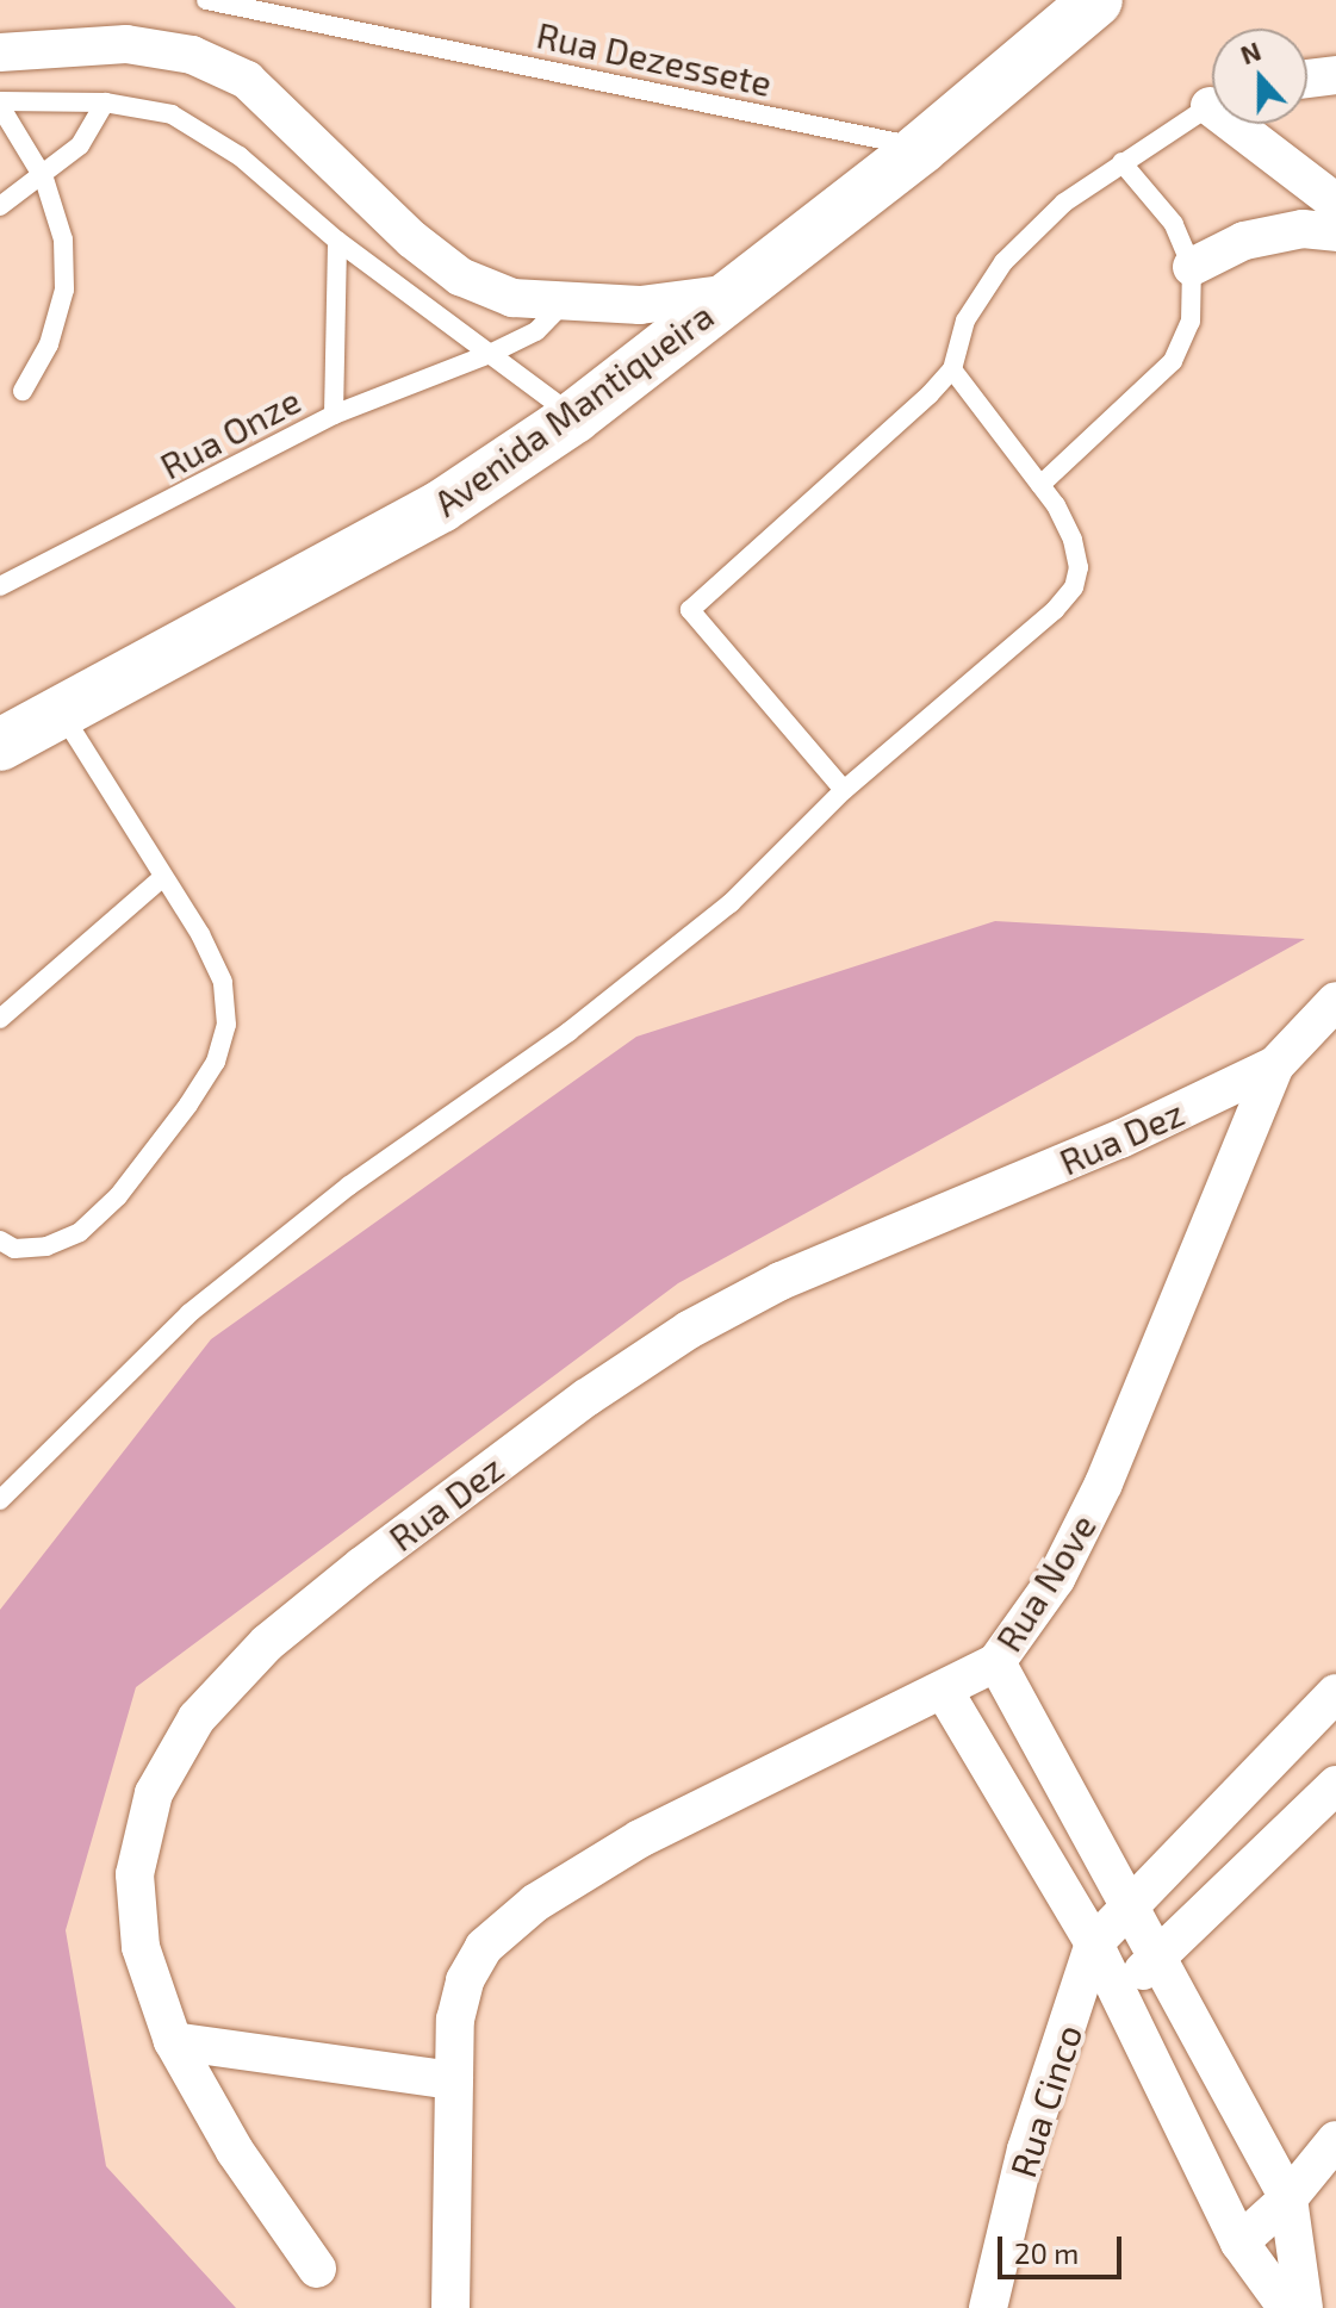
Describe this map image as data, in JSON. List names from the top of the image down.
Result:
{
  "streets": {
    "street": [
      "Avenida Mantiqueira",
      "Rua Dez",
      "Rua Nove",
      "Rua Cinco"
    ],
    "lane": ["Rua Dezessete", "Rua Onze"]
  },
  "crossings": [
    ["Rua Dezessete", "Avenida Mantiqueira"],
    ["Rua Dez", "Rua Nove"]
  ],
  "scale_bar": "20 m",
  "north": "top"
}
